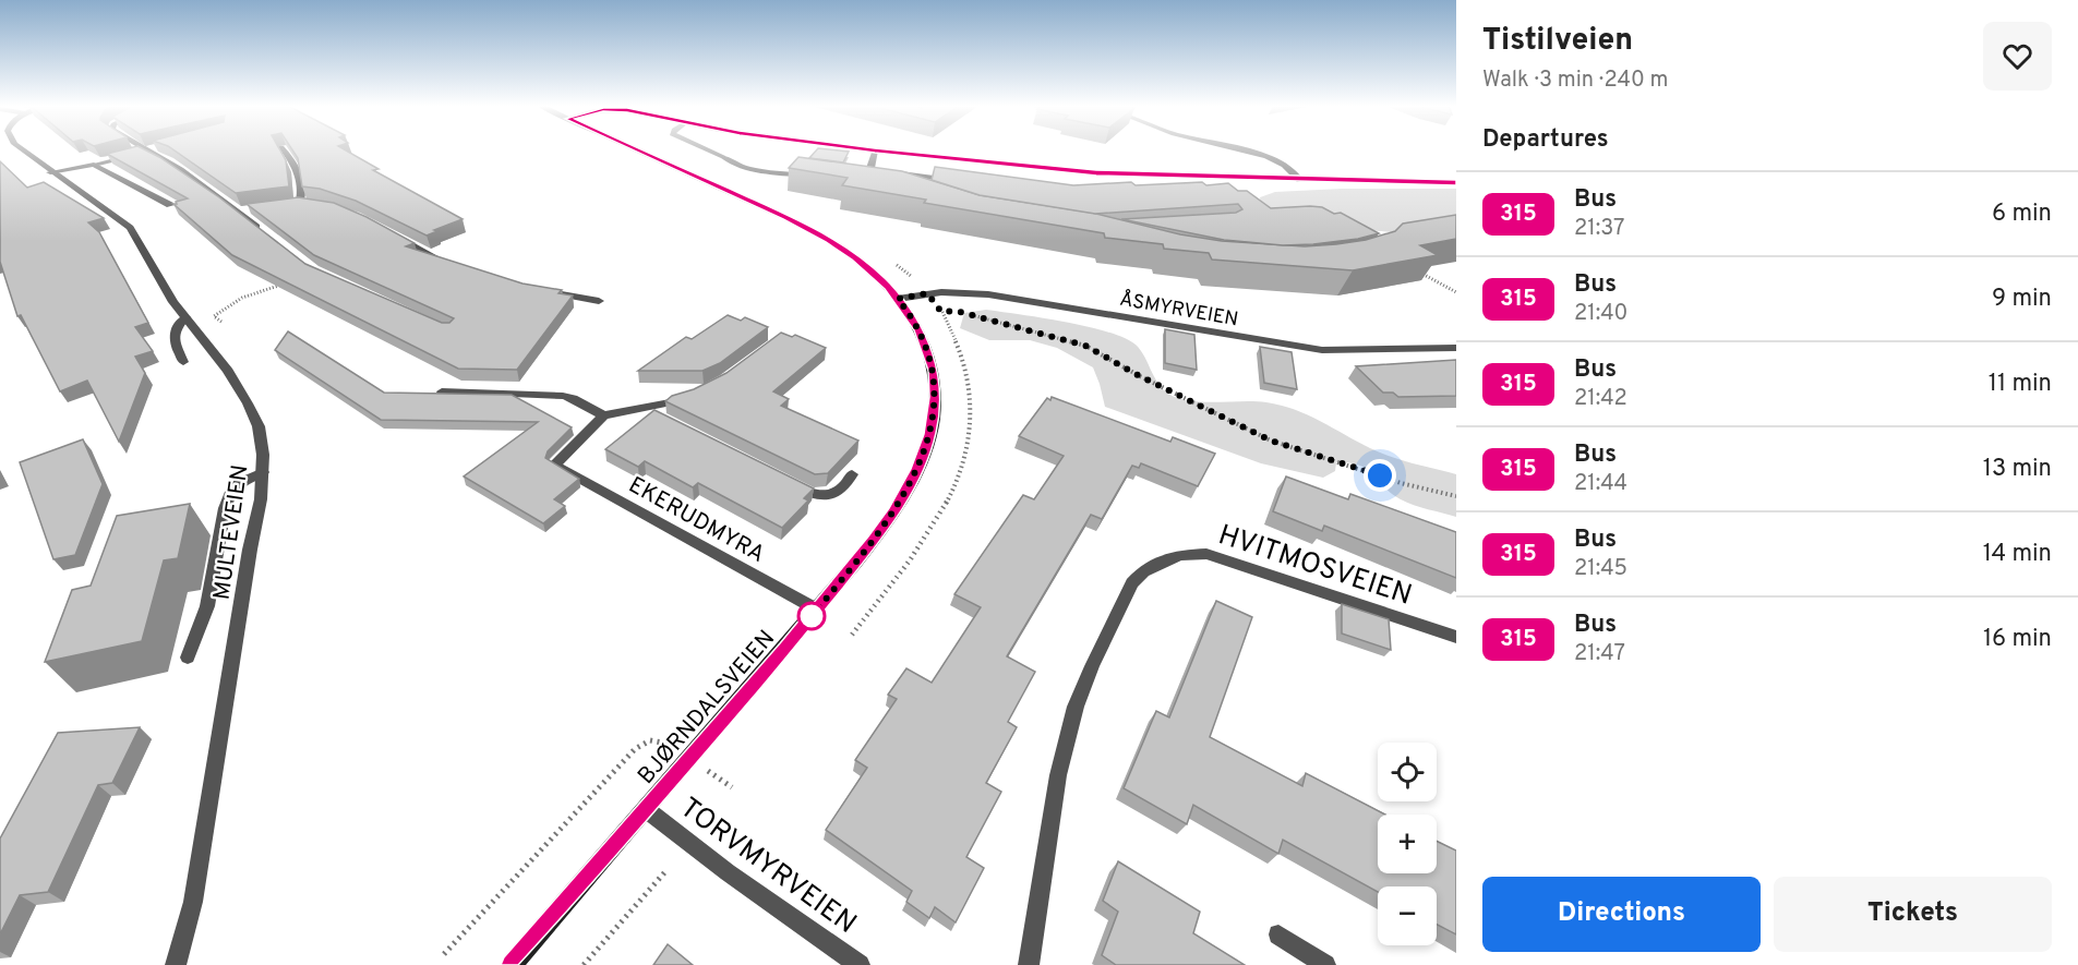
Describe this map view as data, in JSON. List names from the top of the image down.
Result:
{
  "streets": {
    "street": [
      "ÅSMYRVEIEN",
      "EKERUDMYRA",
      "MULTEVEIEN",
      "HVITMOSVEIEN",
      "BJØRNDALSVEIEN",
      "TORVMYRVEIEN"
    ]
  },
  "crossings": [
    ["ÅSMYRVEIEN", "BJØRNDALSVEIEN"],
    ["EKERUDMYRA", "BJØRNDALSVEIEN"],
    ["BJØRNDALSVEIEN", "TORVMYRVEIEN"]
  ],
  "lines": ["bus line 315"],
  "page": {
    "heading": [
      ["Tistilveien", "Walk · 3 min · 240 m"],
      "Departures"
    ],
    "list": [
      {
        "mark": "315",
        "name": "Bus",
        "note": "21:37",
        "value": "6 min"
      },
      {
        "mark": "315",
        "name": "Bus",
        "note": "21:40",
        "value": "9 min"
      },
      {
        "mark": "315",
        "name": "Bus",
        "note": "21:42",
        "value": "11 min"
      },
      {
        "mark": "315",
        "name": "Bus",
        "note": "21:44",
        "value": "13 min"
      },
      {
        "mark": "315",
        "name": "Bus",
        "note": "21:45",
        "value": "14 min"
      },
      {
        "mark": "315",
        "name": "Bus",
        "note": "21:47",
        "value": "16 min"
      }
    ],
    "map_buttons": ["+", "−"],
    "buttons": ["Directions", "Tickets"]
  }
}
